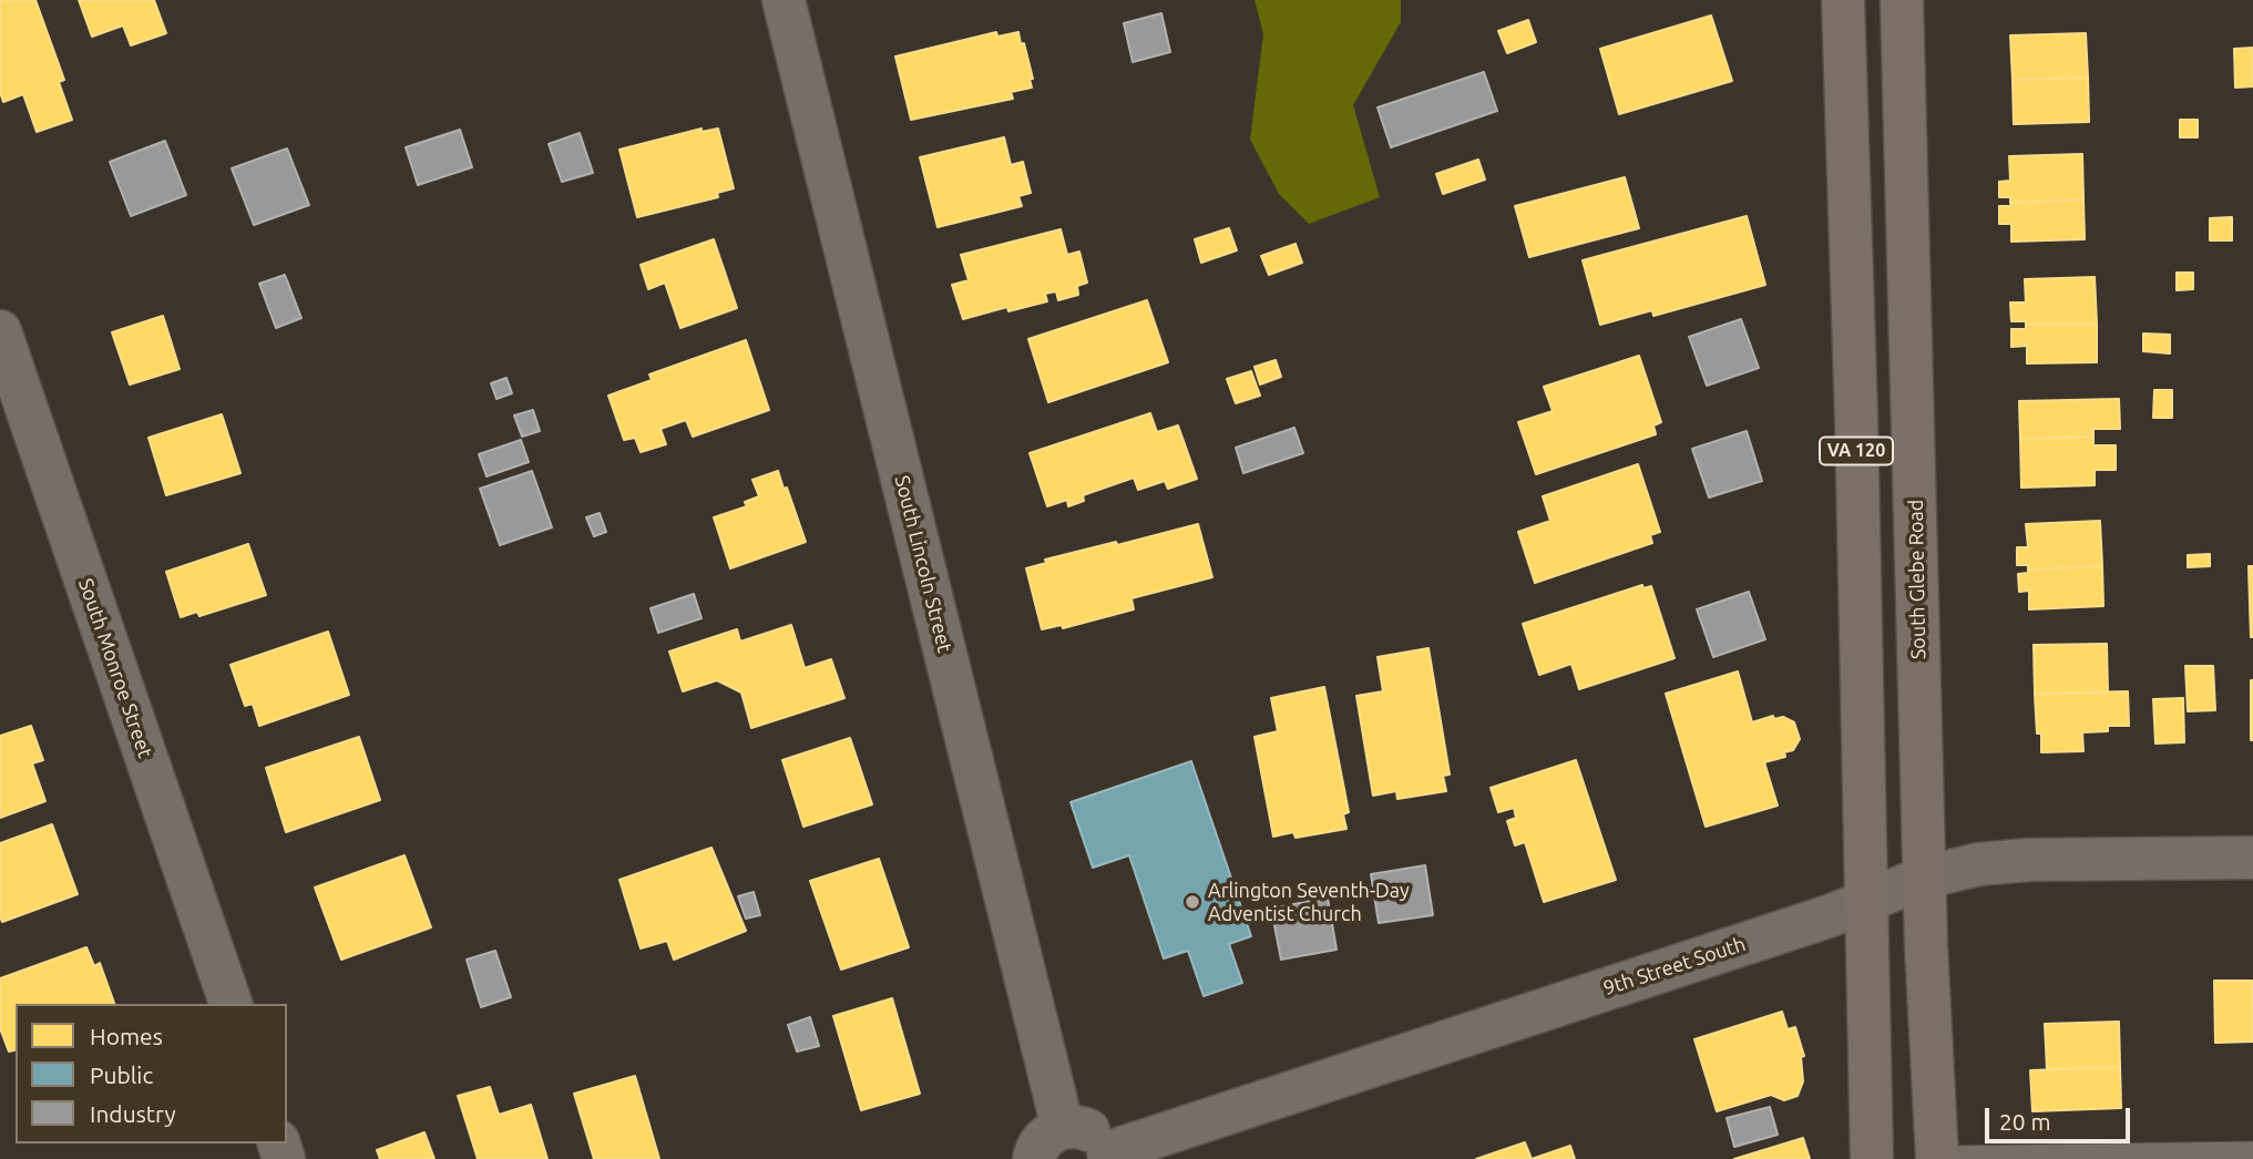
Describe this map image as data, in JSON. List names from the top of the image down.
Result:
{
  "streets": {
    "main road": ["VA 120", "South Glebe Road"],
    "street": ["South Lincoln Street", "South Monroe Street", "9th Street South"]
  },
  "crossings": [
    ["VA 120", "9th Street South"],
    ["South Glebe Road", "9th Street South"]
  ],
  "places": ["Arlington Seventh-Day Adventist Church"],
  "legend": ["Homes", "Public", "Industry"],
  "scale_bar": "20 m"
}
